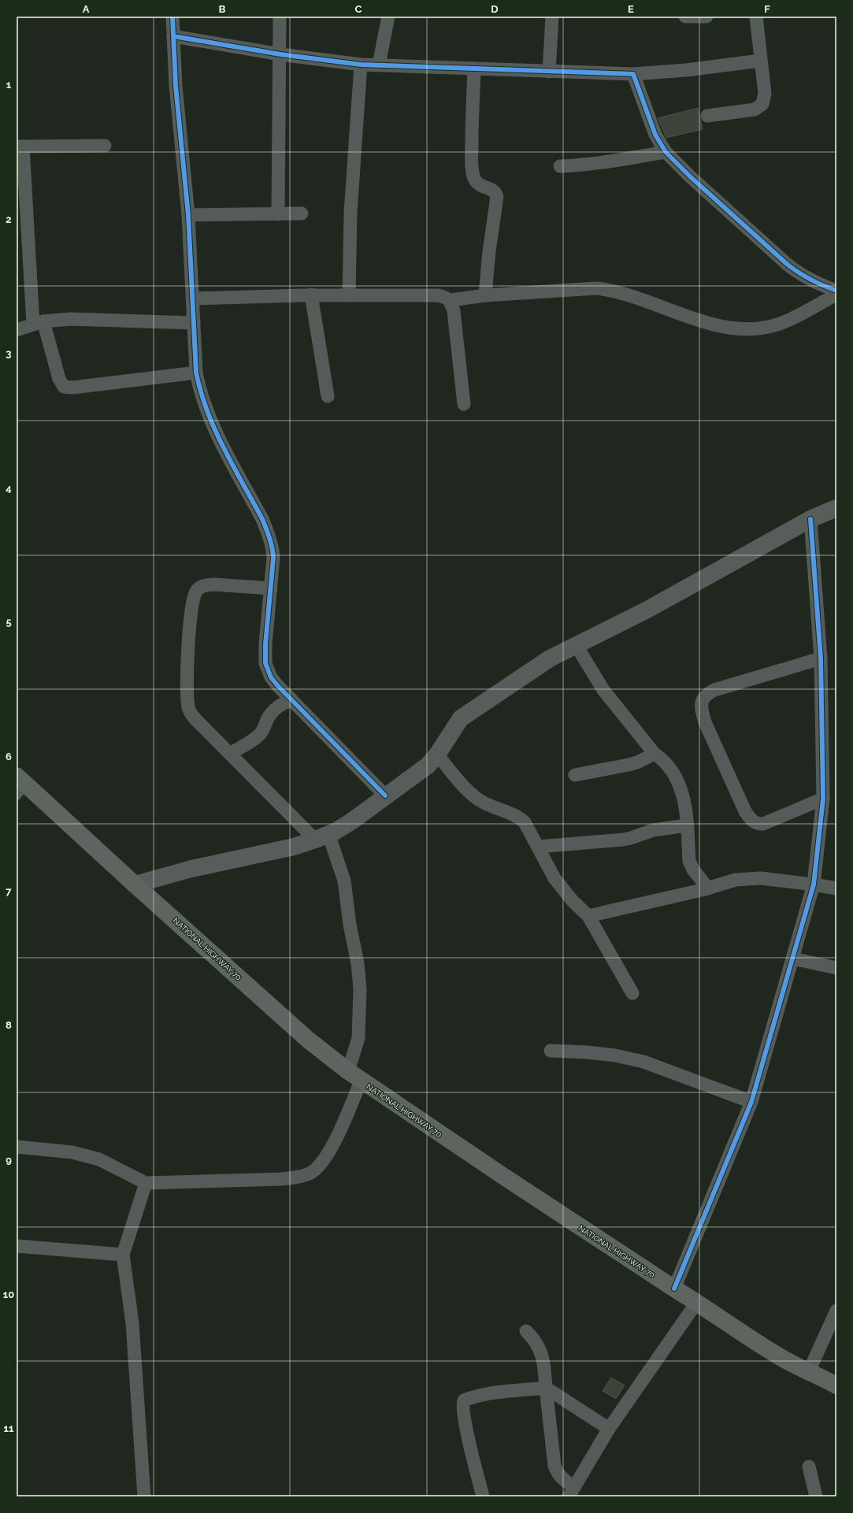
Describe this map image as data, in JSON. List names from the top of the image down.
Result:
{
  "streets": {
    "main road": ["NATIONAL HIGHWAY 70"]
  },
  "grid": {
    "columns": [
      "A",
      "B",
      "C",
      "D",
      "E",
      "F"
    ],
    "rows": [
      "1",
      "2",
      "3",
      "4",
      "5",
      "6",
      "7",
      "8",
      "9",
      "10",
      "11"
    ]
  }
}
